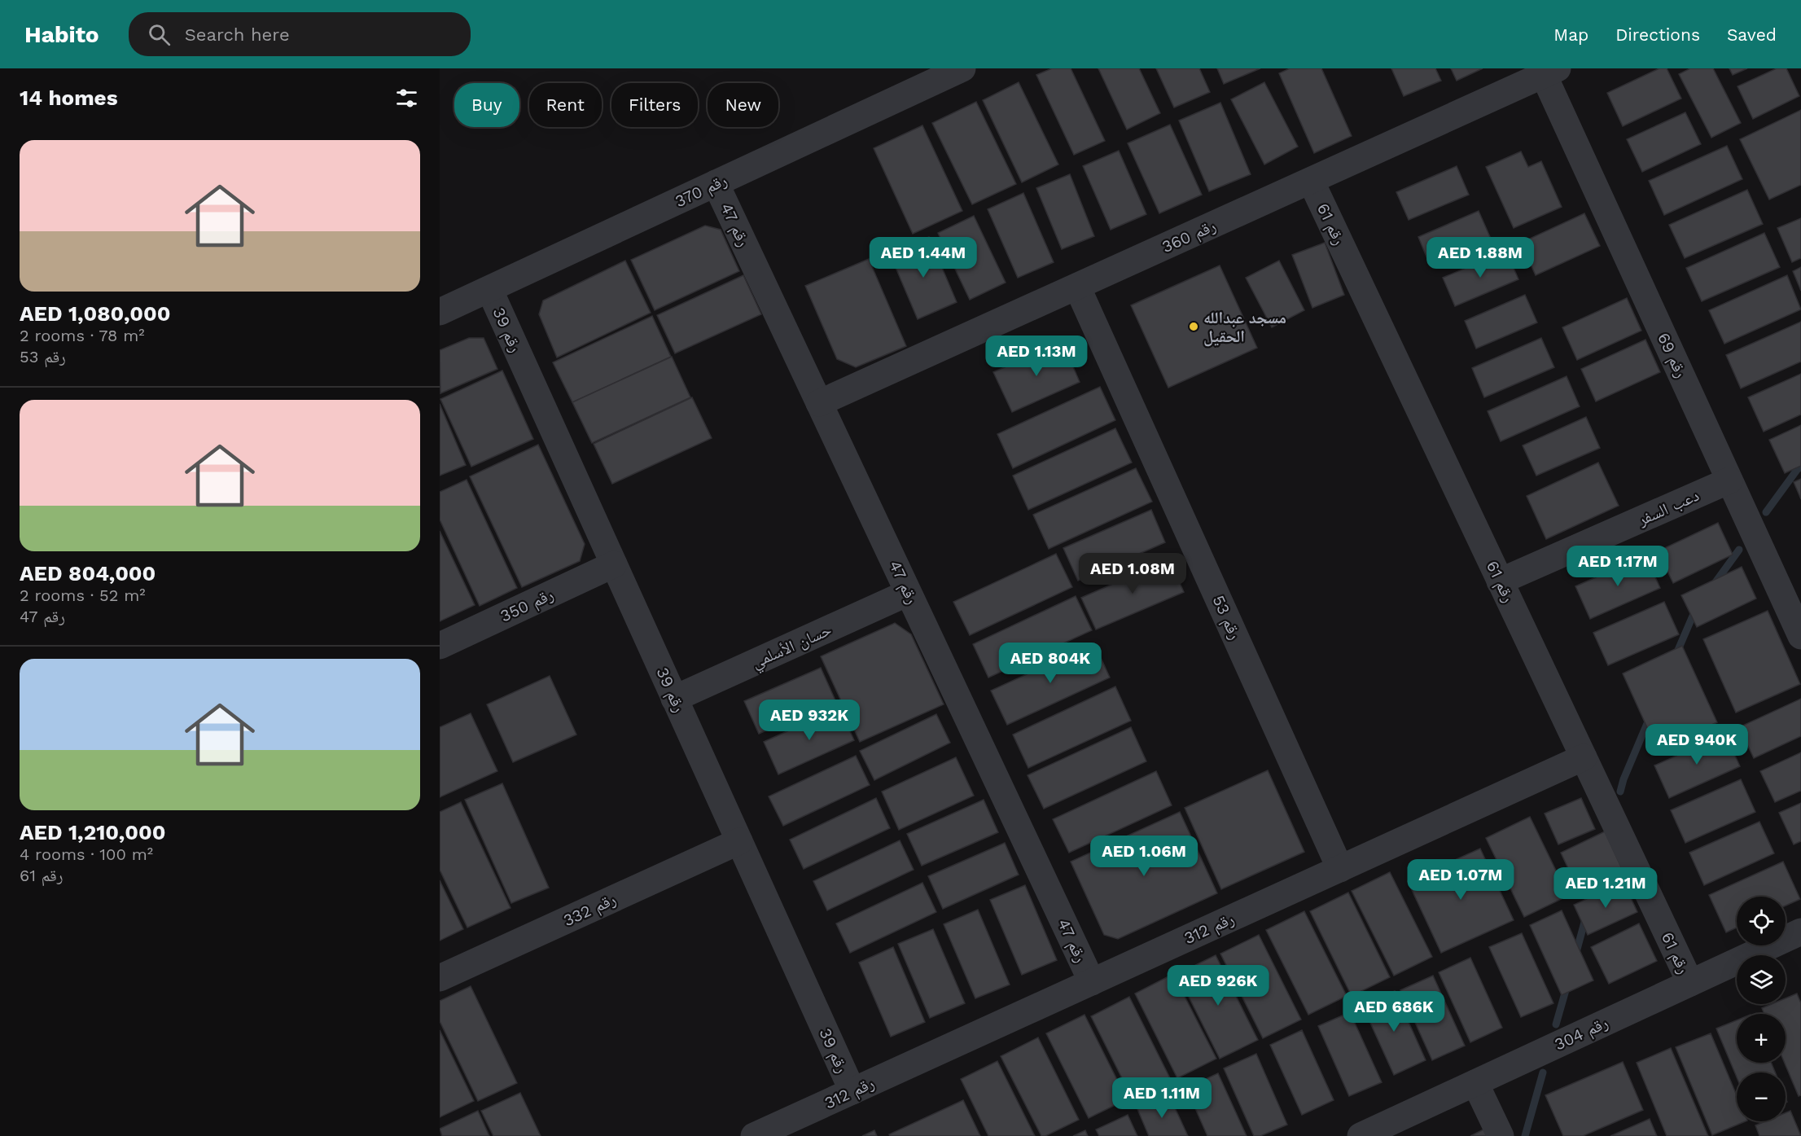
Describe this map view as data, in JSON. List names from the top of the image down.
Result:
{
  "streets": {
    "street": [
      "رقم 370",
      "رقم 61",
      "رقم 47",
      "رقم 360",
      "رقم 39",
      "رقم 69",
      "دعب السفر",
      "رقم 350",
      "رقم 53",
      "حسان الأسلمي",
      "رقم 332",
      "رقم 312",
      "رقم 304"
    ]
  },
  "crossings": [
    ["رقم 370", "رقم 47"],
    ["رقم 370", "رقم 39"],
    ["رقم 61", "رقم 360"],
    ["رقم 61", "دعب السفر"],
    ["رقم 61", "رقم 312"],
    ["رقم 61", "رقم 304"],
    ["رقم 47", "رقم 360"],
    ["رقم 47", "حسان الأسلمي"],
    ["رقم 47", "رقم 312"],
    ["رقم 360", "رقم 69"],
    ["رقم 360", "رقم 53"],
    ["رقم 39", "رقم 350"],
    ["رقم 39", "حسان الأسلمي"],
    ["رقم 39", "رقم 332"],
    ["رقم 39", "رقم 312"],
    ["رقم 69", "دعب السفر"],
    ["رقم 53", "رقم 312"]
  ],
  "places": ["مسجد عبدالله الحقيل"],
  "page": {
    "header": "Habito",
    "search": "Search here",
    "nav": ["Map", "Directions", "Saved"],
    "heading": "14 homes",
    "chip": [
      "Buy",
      "Rent",
      "Filters",
      "New"
    ],
    "list": [
      {
        "name": "AED 1,080,000",
        "note": "2 rooms · 78 m² · رقم 53"
      },
      {
        "name": "AED 804,000",
        "note": "2 rooms · 52 m² · رقم 47"
      },
      {
        "name": "AED 1,210,000",
        "note": "4 rooms · 100 m² · رقم 61"
      }
    ],
    "price": [
      "AED 1.44M",
      "AED 1.88M",
      "AED 1.13M",
      "AED 1.17M",
      "AED 1.08M",
      "AED 804K",
      "AED 932K",
      "AED 940K",
      "AED 1.06M",
      "AED 1.07M",
      "AED 1.21M",
      "AED 926K",
      "AED 686K",
      "AED 1.11M"
    ],
    "map_buttons": ["+", "−"]
  }
}
